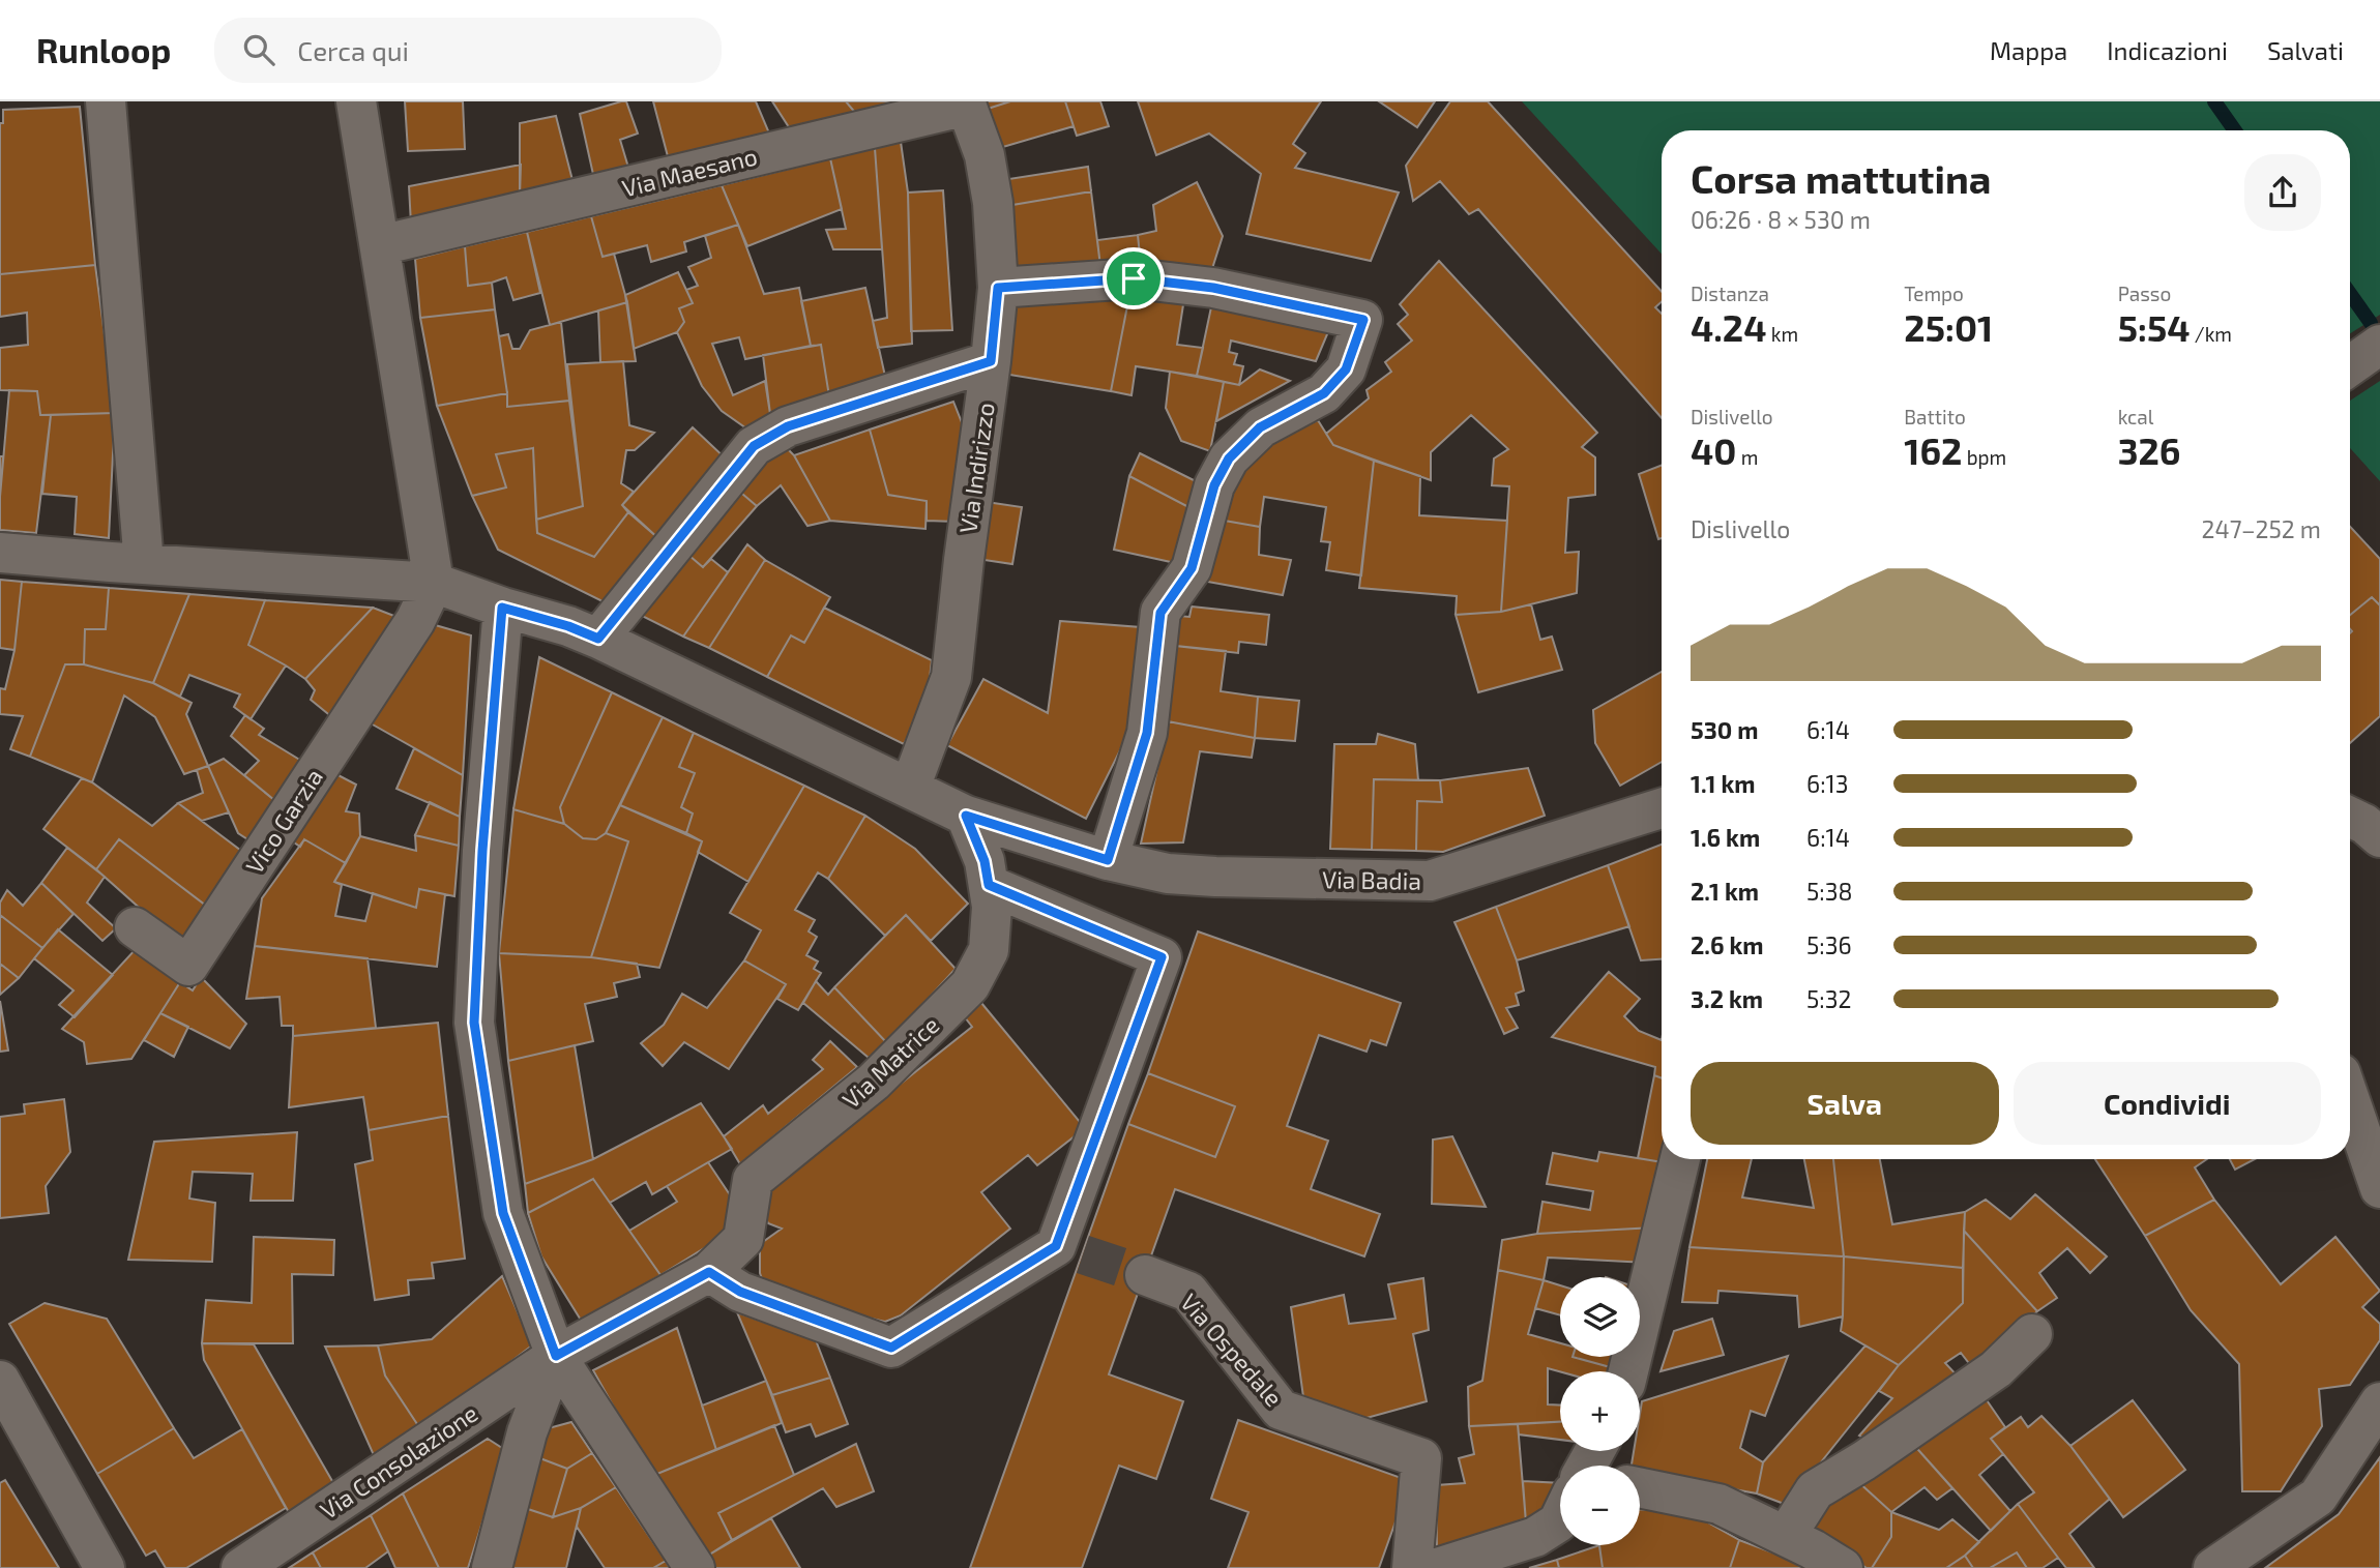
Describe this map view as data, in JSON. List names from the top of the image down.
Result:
{
  "streets": {
    "street": [
      "Via Maesano",
      "Via Indirizzo",
      "Vico Garzia",
      "Via Badia",
      "Via Matrice",
      "Via Ospedale",
      "Via Consolazione"
    ]
  },
  "crossings": [
    ["Via Maesano", "Via Indirizzo"],
    ["Via Matrice", "Via Consolazione"]
  ],
  "page": {
    "header": "Runloop",
    "search": "Cerca qui",
    "nav": ["Mappa", "Indicazioni", "Salvati"],
    "heading": ["Corsa mattutina", "06:26 · 8 × 530 m"],
    "stats": [
      ["Distanza", "4.24 km"],
      ["Tempo", "25:01"],
      ["Passo", "5:54 /km"],
      ["Dislivello", "40 m"],
      ["Battito", "162 bpm"],
      ["kcal", "326"]
    ],
    "chart": ["Dislivello", "247–252 m"],
    "list": [
      {
        "name": "530 m",
        "note": "6:14"
      },
      {
        "name": "1.1 km",
        "note": "6:13"
      },
      {
        "name": "1.6 km",
        "note": "6:14"
      },
      {
        "name": "2.1 km",
        "note": "5:38"
      },
      {
        "name": "2.6 km",
        "note": "5:36"
      },
      {
        "name": "3.2 km",
        "note": "5:32"
      }
    ],
    "buttons": ["Salva", "Condividi"],
    "map_buttons": ["+", "−"]
  }
}
